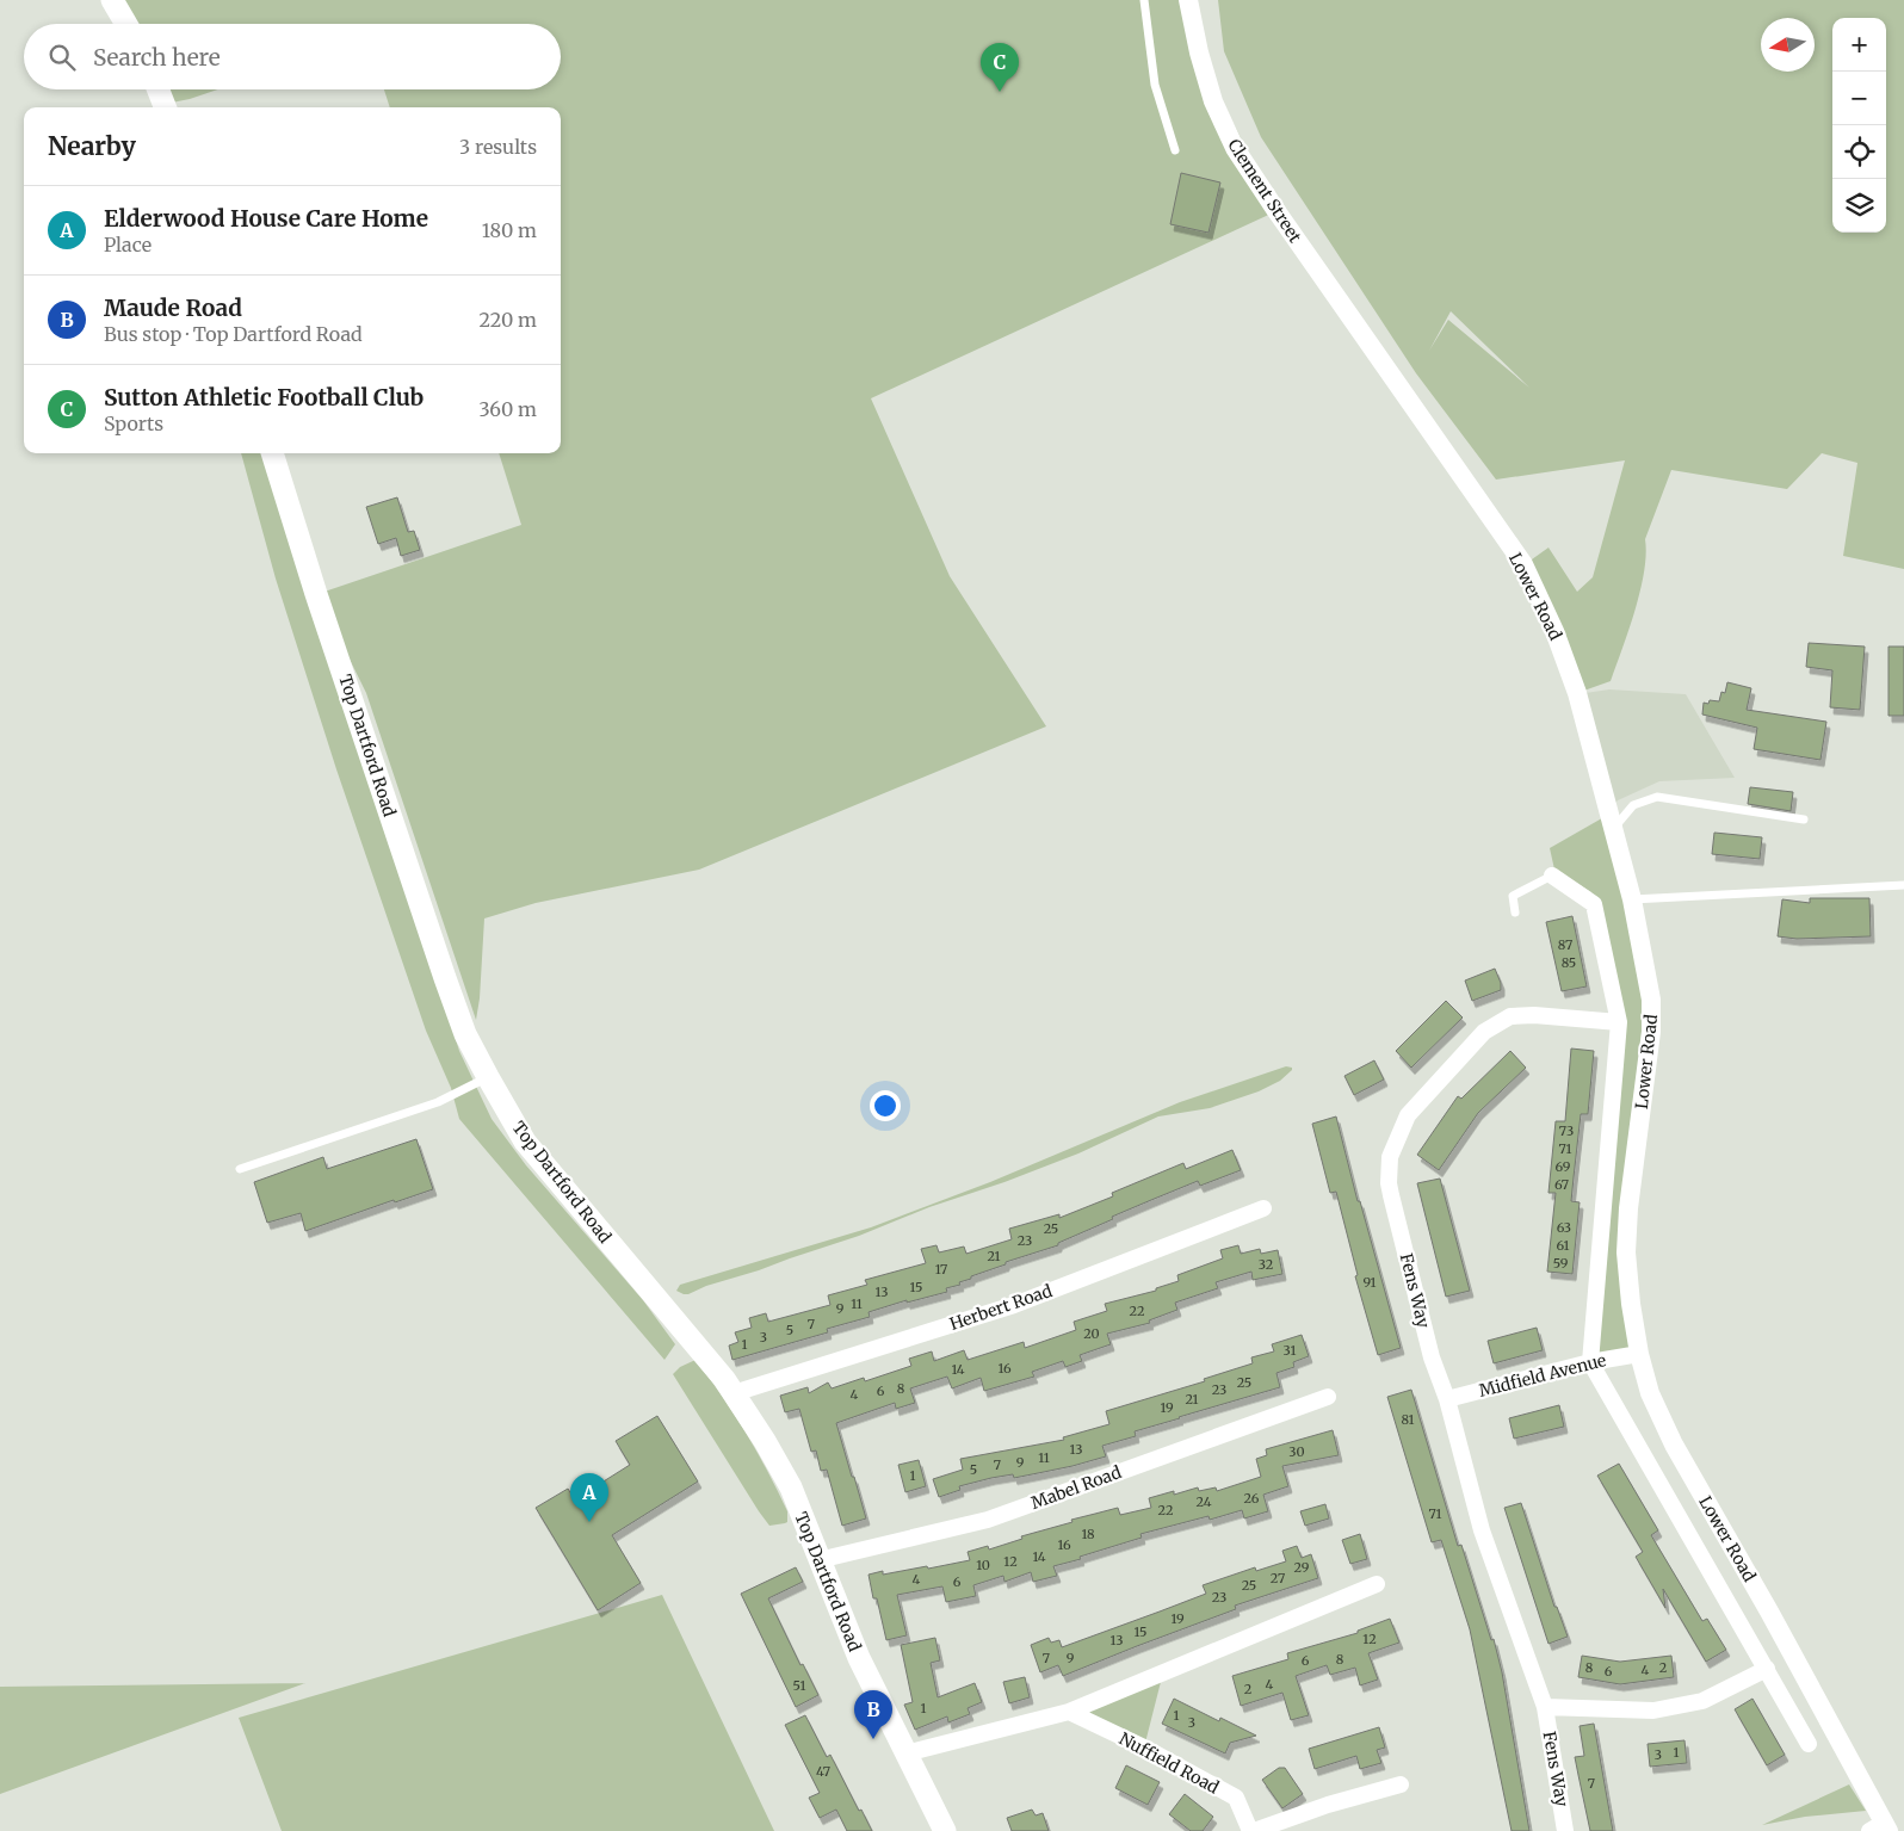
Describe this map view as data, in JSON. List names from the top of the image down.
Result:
{
  "streets": {
    "main road": ["Top Dartford Road"],
    "street": [
      "Clement Street",
      "Lower Road",
      "Fens Way",
      "Herbert Road",
      "Midfield Avenue",
      "Mabel Road",
      "Nuffield Road"
    ]
  },
  "crossings": [
    ["Clement Street", "Lower Road"],
    ["Lower Road", "Fens Way"],
    ["Lower Road", "Midfield Avenue"],
    ["Top Dartford Road", "Herbert Road"],
    ["Top Dartford Road", "Mabel Road"],
    ["Fens Way", "Midfield Avenue"]
  ],
  "house_numbers": [
    "87",
    "85",
    "73",
    "71",
    "69",
    "67",
    "63",
    "25",
    "23",
    "61",
    "21",
    "59",
    "32",
    "17",
    "91",
    "15",
    "13",
    "11",
    "9",
    "22",
    "7",
    "5",
    "20",
    "3",
    "1",
    "31",
    "16",
    "14",
    "25",
    "8",
    "23",
    "6",
    "4",
    "21",
    "19",
    "81",
    "13",
    "30",
    "11",
    "9",
    "7",
    "5",
    "1",
    "26",
    "24",
    "22",
    "71",
    "18",
    "16",
    "14",
    "12",
    "10",
    "29",
    "27",
    "4",
    "6",
    "25",
    "23",
    "19",
    "15",
    "12",
    "13",
    "7",
    "9",
    "8",
    "6",
    "8",
    "2",
    "4",
    "6",
    "4",
    "51",
    "2",
    "1",
    "1",
    "3",
    "1",
    "3",
    "47",
    "7"
  ],
  "north": "left",
  "page": {
    "map_buttons": ["+", "−"],
    "search": "Search here",
    "pins": ["C", "A", "B"],
    "heading": ["Nearby", "3 results"],
    "list": [
      {
        "mark": "A",
        "name": "Elderwood House Care Home",
        "note": "Place",
        "value": "180 m"
      },
      {
        "mark": "B",
        "name": "Maude Road",
        "note": "Bus stop · Top Dartford Road",
        "value": "220 m"
      },
      {
        "mark": "C",
        "name": "Sutton Athletic Football Club",
        "note": "Sports",
        "value": "360 m"
      }
    ]
  }
}
